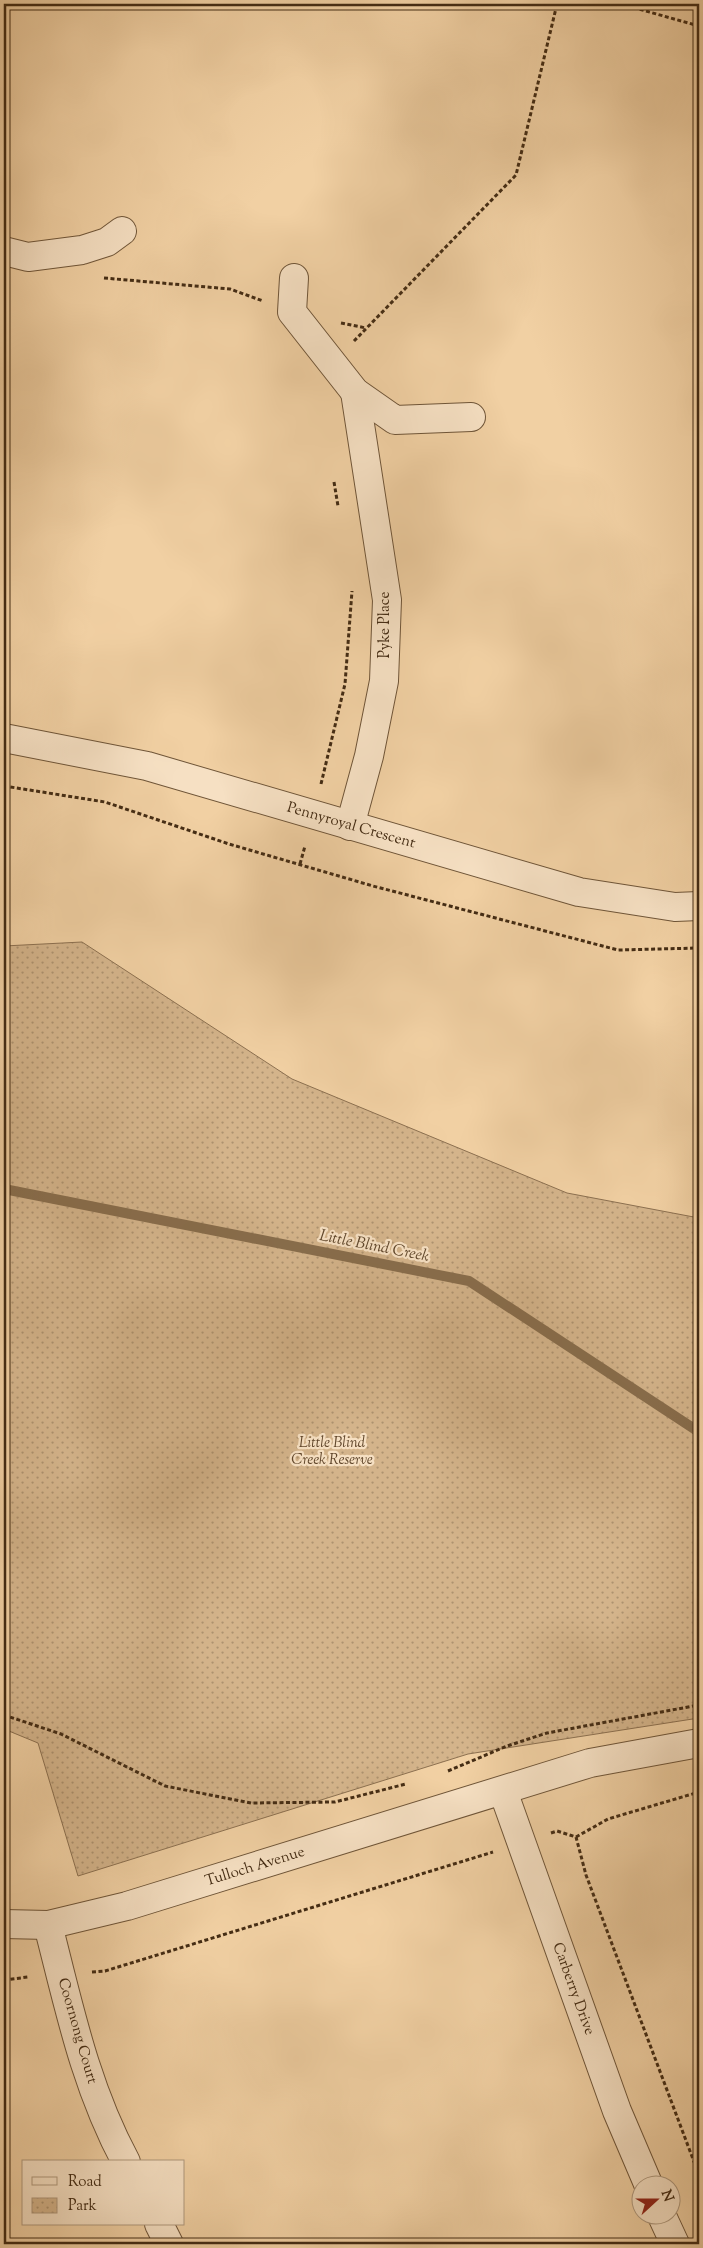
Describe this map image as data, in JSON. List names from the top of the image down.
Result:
{
  "streets": {
    "street": [
      "Pyke Place",
      "Pennyroyal Crescent",
      "Tulloch Avenue",
      "Carberry Drive",
      "Coornong Court"
    ]
  },
  "crossings": [
    ["Pyke Place", "Pennyroyal Crescent"],
    ["Tulloch Avenue", "Carberry Drive"],
    ["Tulloch Avenue", "Coornong Court"]
  ],
  "water": ["Little Blind Creek"],
  "parks": ["Little Blind Creek Reserve"],
  "legend": ["Road", "Park"],
  "north": "right"
}
